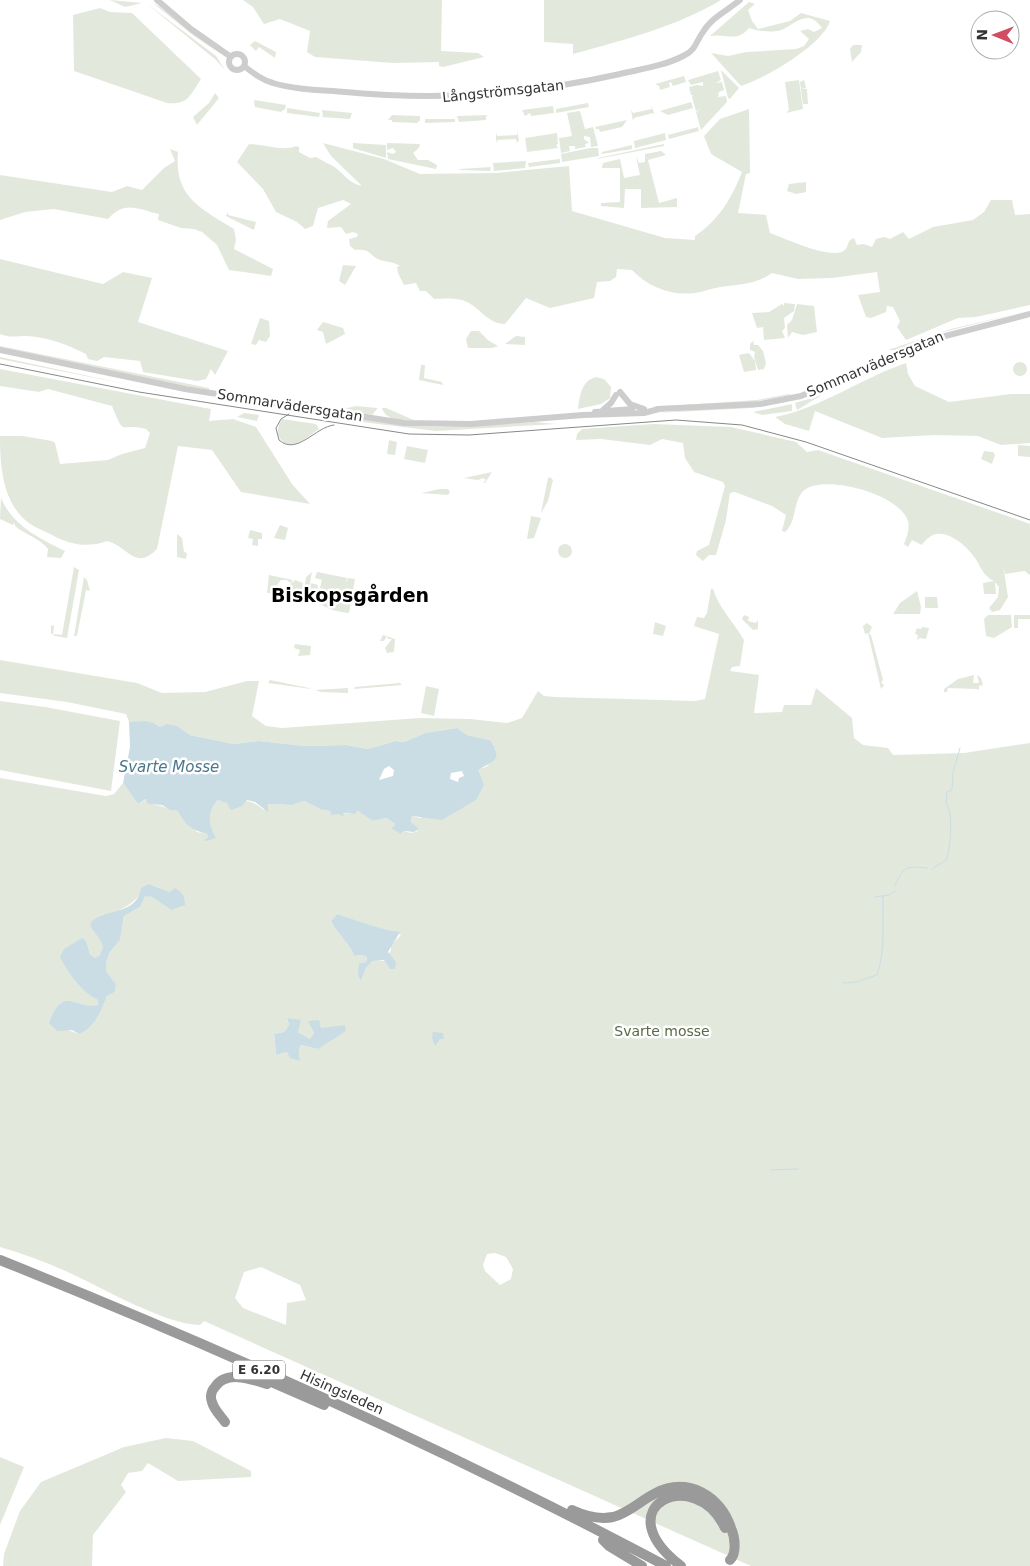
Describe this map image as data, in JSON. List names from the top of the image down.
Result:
{
  "streets": {
    "highway": ["E 6.20", "Hisingsleden"],
    "street": ["Långströmsgatan", "Sommarvädersgatan"]
  },
  "crossings": [
    ["E 6.20", "Hisingsleden"]
  ],
  "districts": ["Biskopsgården"],
  "water": ["Svarte Mosse"],
  "parks": ["Svarte mosse"],
  "north": "left"
}
